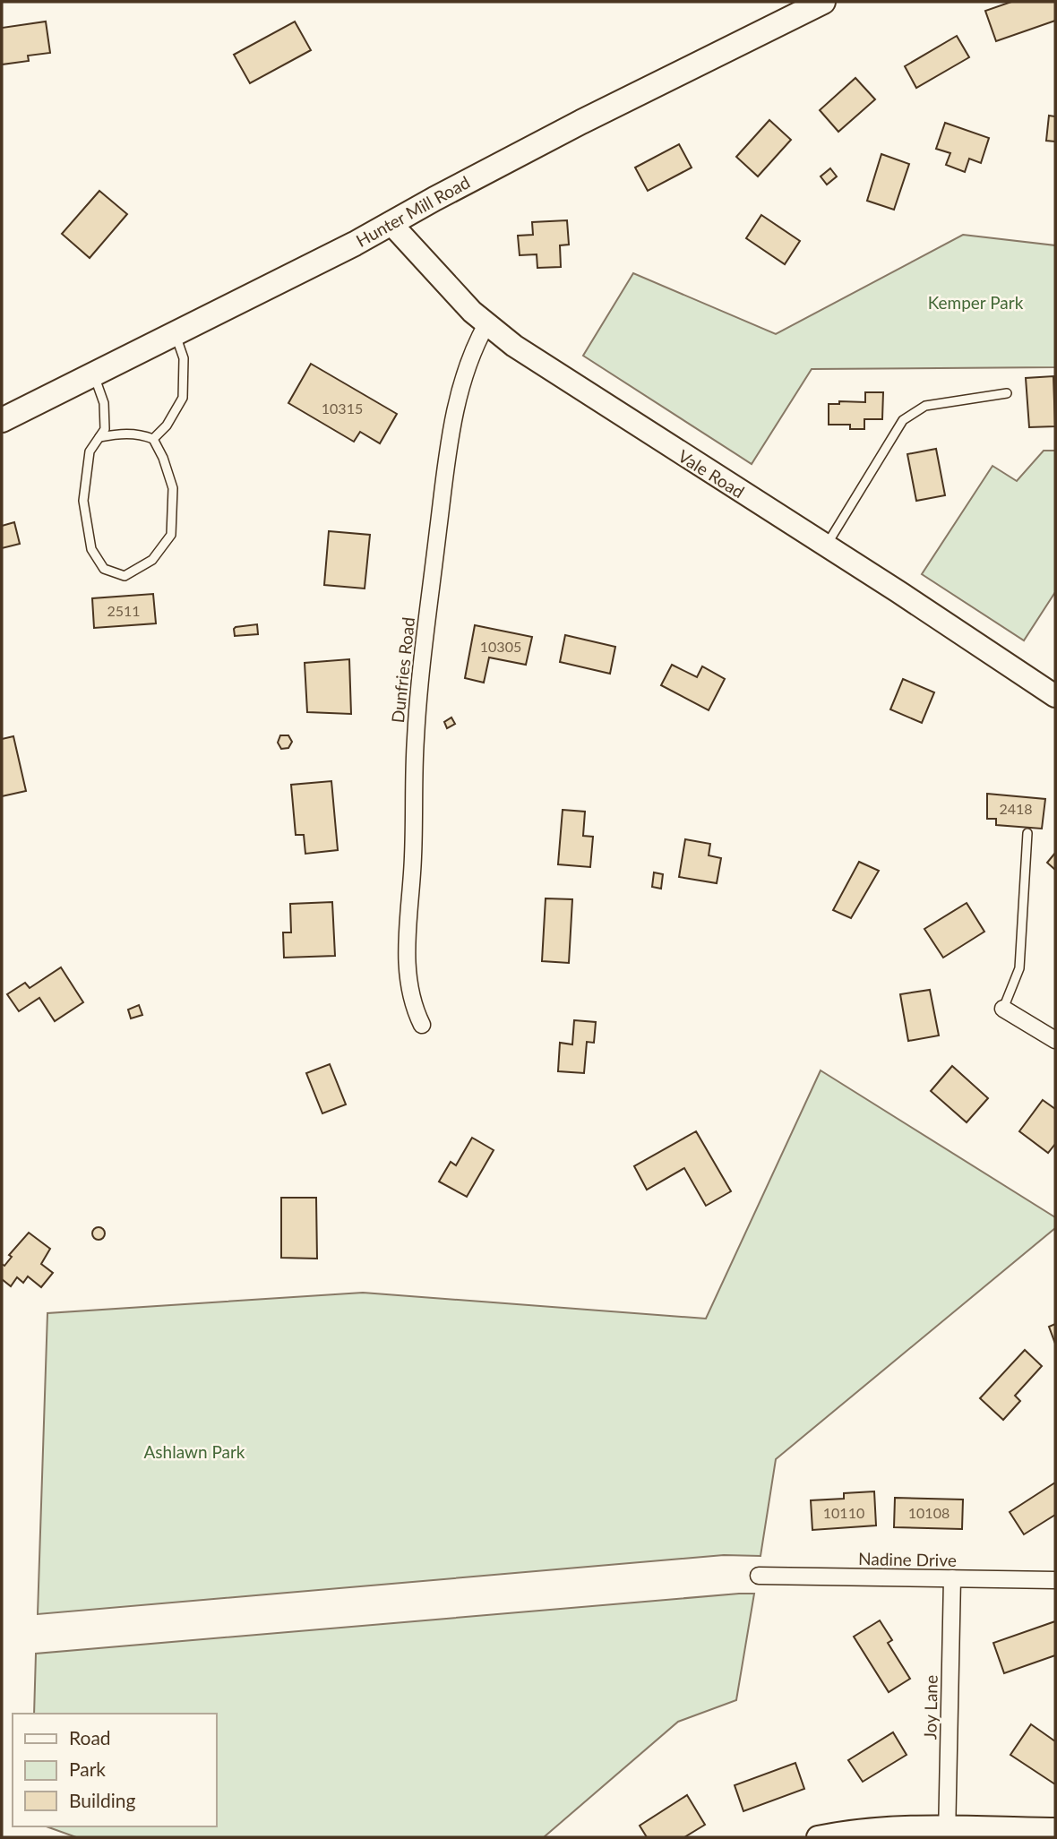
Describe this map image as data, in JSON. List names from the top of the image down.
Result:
{
  "streets": {
    "main road": ["Hunter Mill Road", "Vale Road"],
    "street": ["Dunfries Road", "Nadine Drive", "Joy Lane"]
  },
  "crossings": [
    ["Hunter Mill Road", "Vale Road"],
    ["Vale Road", "Dunfries Road"],
    ["Nadine Drive", "Joy Lane"]
  ],
  "parks": ["Kemper Park", "Ashlawn Park"],
  "house_numbers": [
    "10315",
    "2511",
    "10305",
    "2418",
    "10110",
    "10108"
  ],
  "legend": ["Road", "Park", "Building"]
}
